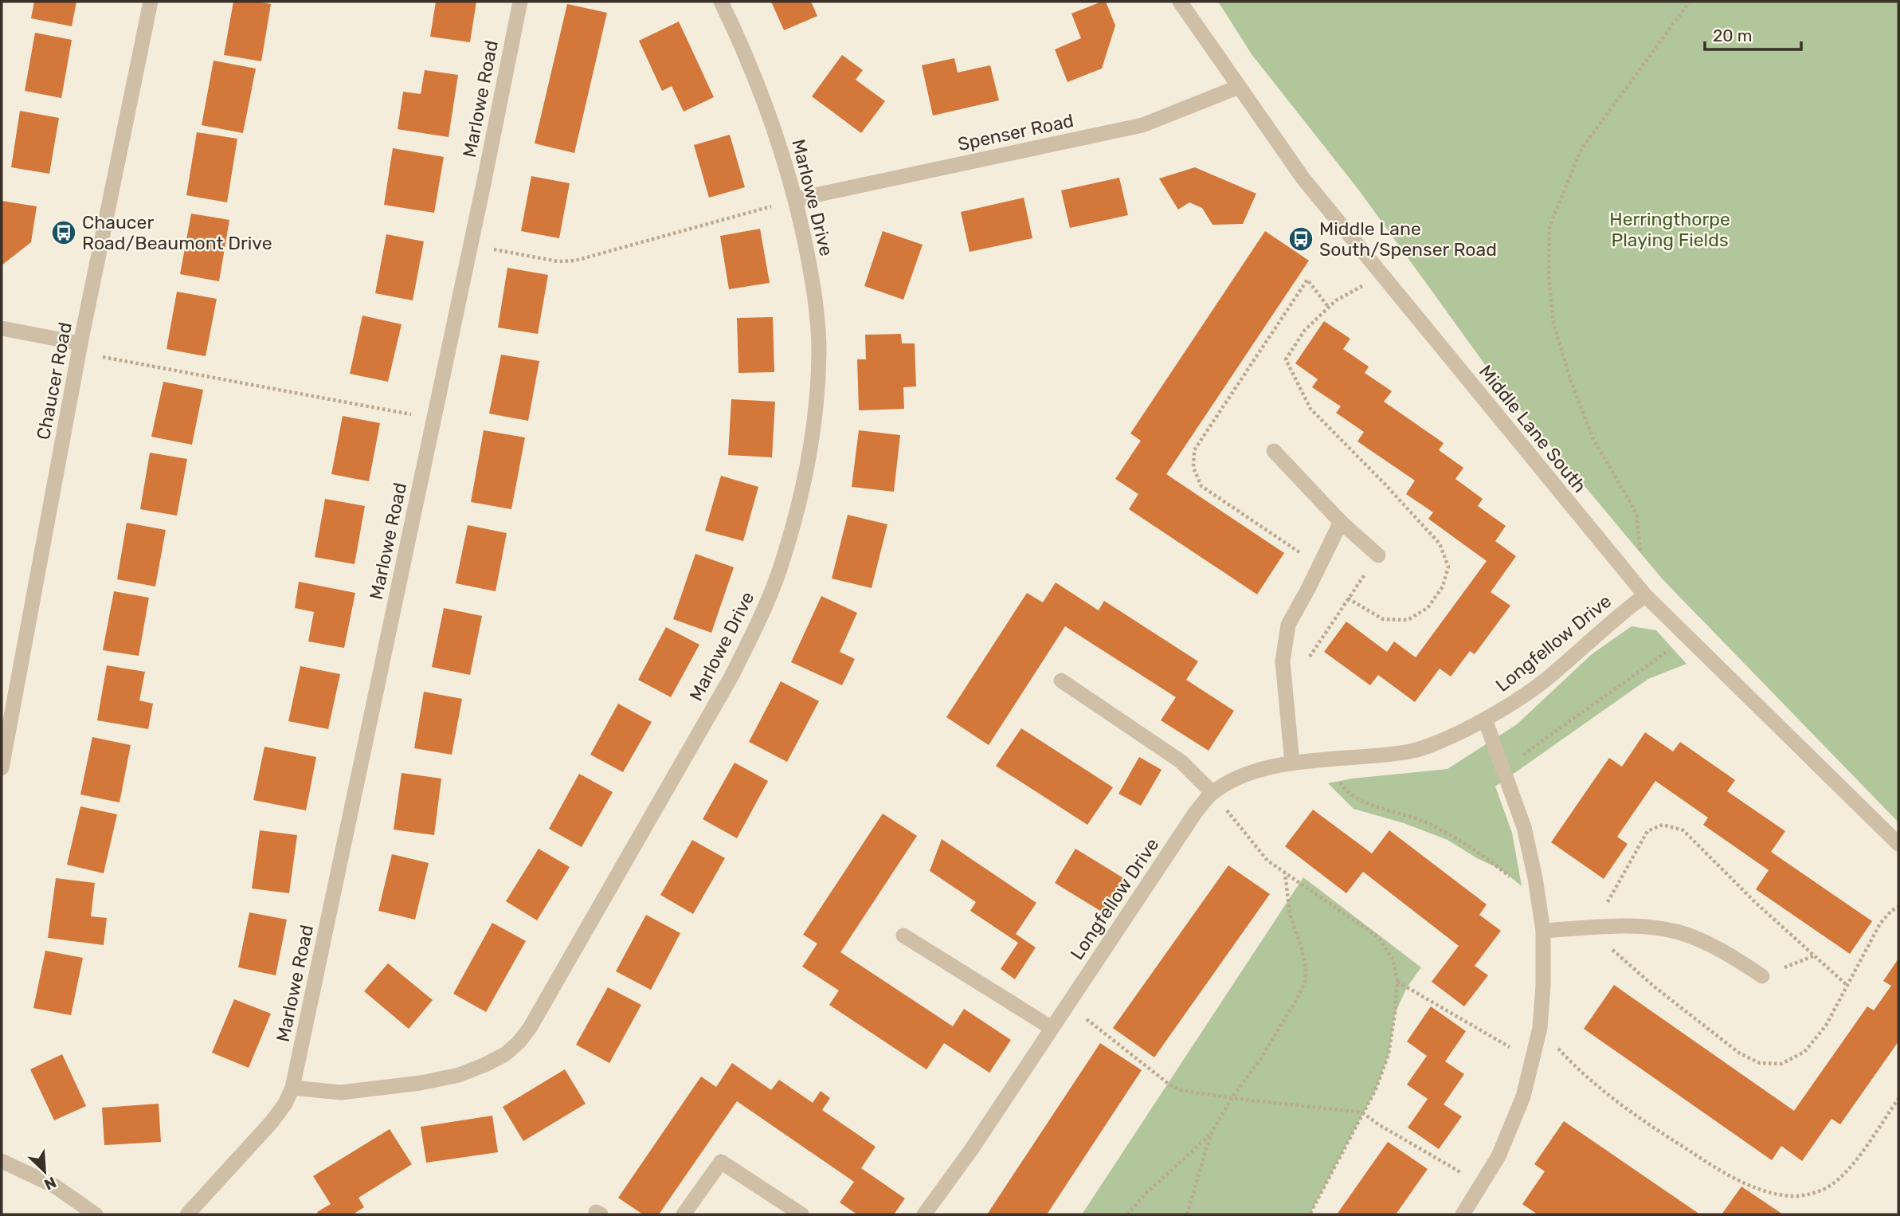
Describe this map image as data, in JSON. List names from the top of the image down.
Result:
{
  "streets": {
    "street": [
      "Marlowe Road",
      "Spenser Road",
      "Marlowe Drive",
      "Chaucer Road",
      "Middle Lane South",
      "Longfellow Drive"
    ]
  },
  "crossings": [
    ["Marlowe Road", "Marlowe Drive"],
    ["Spenser Road", "Marlowe Drive"],
    ["Spenser Road", "Middle Lane South"],
    ["Middle Lane South", "Longfellow Drive"]
  ],
  "parks": ["Herringthorpe Playing Fields"],
  "places": {
    "bus stop": ["Chaucer Road/Beaumont Drive", "Middle Lane South/Spenser Road"]
  },
  "scale_bar": "20 m",
  "north": "bottom right"
}
